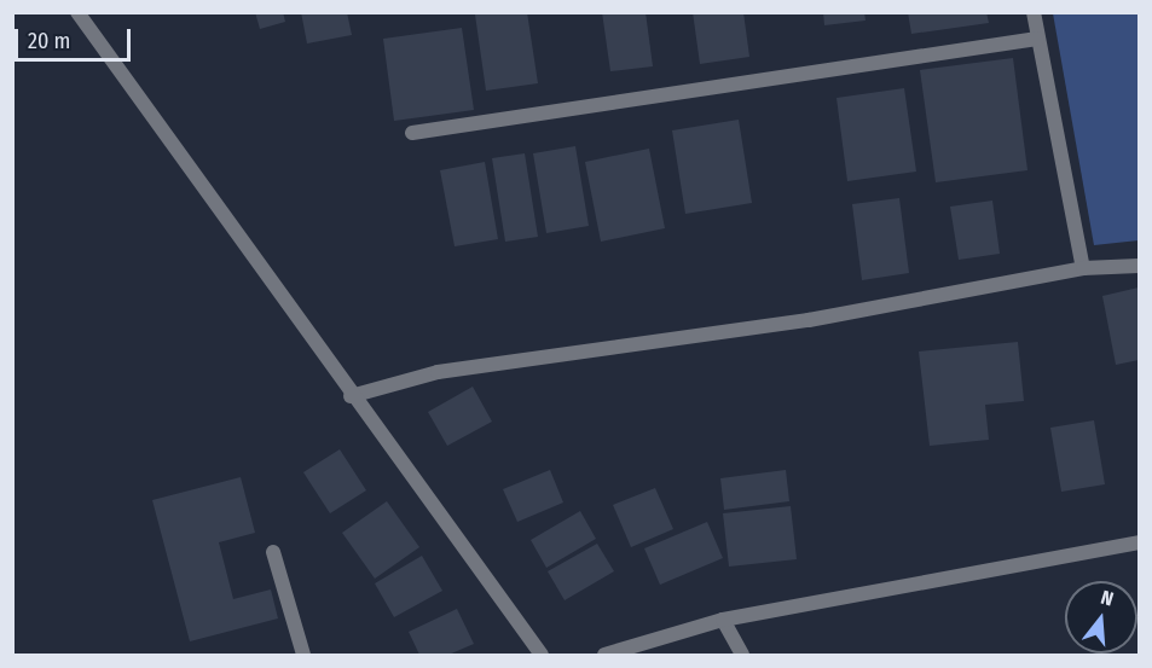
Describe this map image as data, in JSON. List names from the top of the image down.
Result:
{
  "scale_bar": "20 m",
  "north": "top"
}
